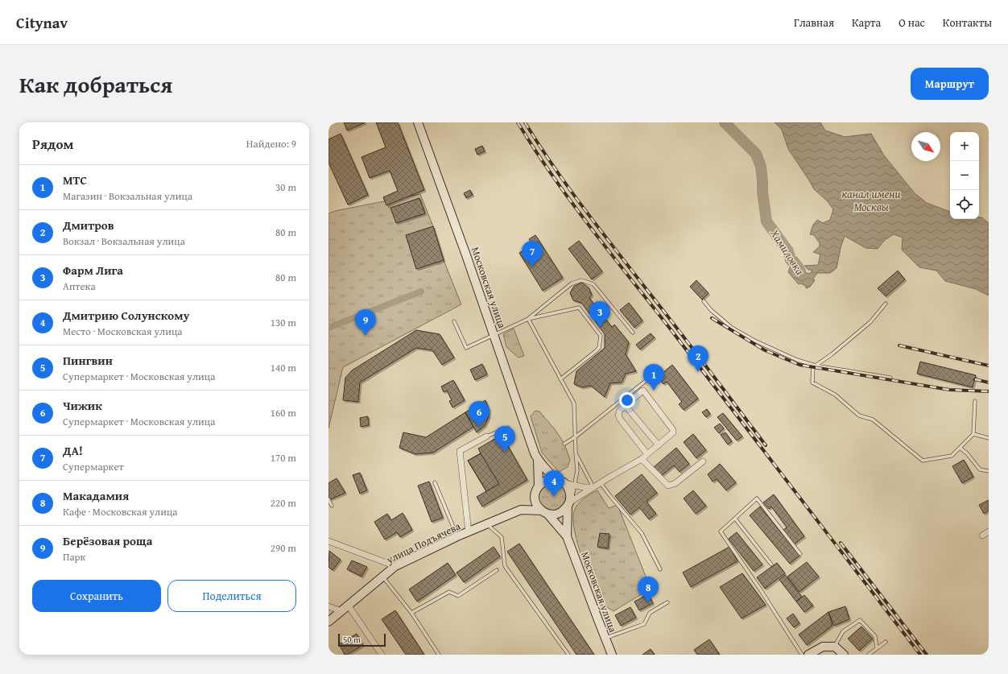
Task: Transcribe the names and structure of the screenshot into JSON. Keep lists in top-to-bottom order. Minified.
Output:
{"streets":{"main road":["Московская улица","улица Подъячева"]},"crossings":[["Московская улица","улица Подъячева"]],"water":["канал имени Москвы","Хамиловка"],"scale_bar":"50 m","north":"bottom right","page":{"header":"Citynav","nav":["Главная","Карта","О нас","Контакты"],"title":"Как добраться","buttons":["Маршрут",["Сохранить","Поделиться"]],"heading":["Рядом","Найдено: 9"],"map_buttons":["+","−"],"list":[{"mark":"1","name":"МТС","note":"Магазин · Вокзальная улица","value":"30 m"},{"mark":"2","name":"Дмитров","note":"Вокзал · Вокзальная улица","value":"80 m"},{"mark":"3","name":"Фарм Лига","note":"Аптека","value":"80 m"},{"mark":"4","name":"Дмитрию Солунскому","note":"Место · Московская улица","value":"130 m"},{"mark":"5","name":"Пингвин","note":"Супермаркет · Московская улица","value":"140 m"},{"mark":"6","name":"Чижик","note":"Супермаркет · Московская улица","value":"160 m"},{"mark":"7","name":"ДА!","note":"Супермаркет","value":"170 m"},{"mark":"8","name":"Макадамия","note":"Кафе · Московская улица","value":"220 m"},{"mark":"9","name":"Берёзовая роща","note":"Парк","value":"290 m"}],"pins":["7","3","9","2","1","6","5","4","8"],"scale":"50 m"}}
